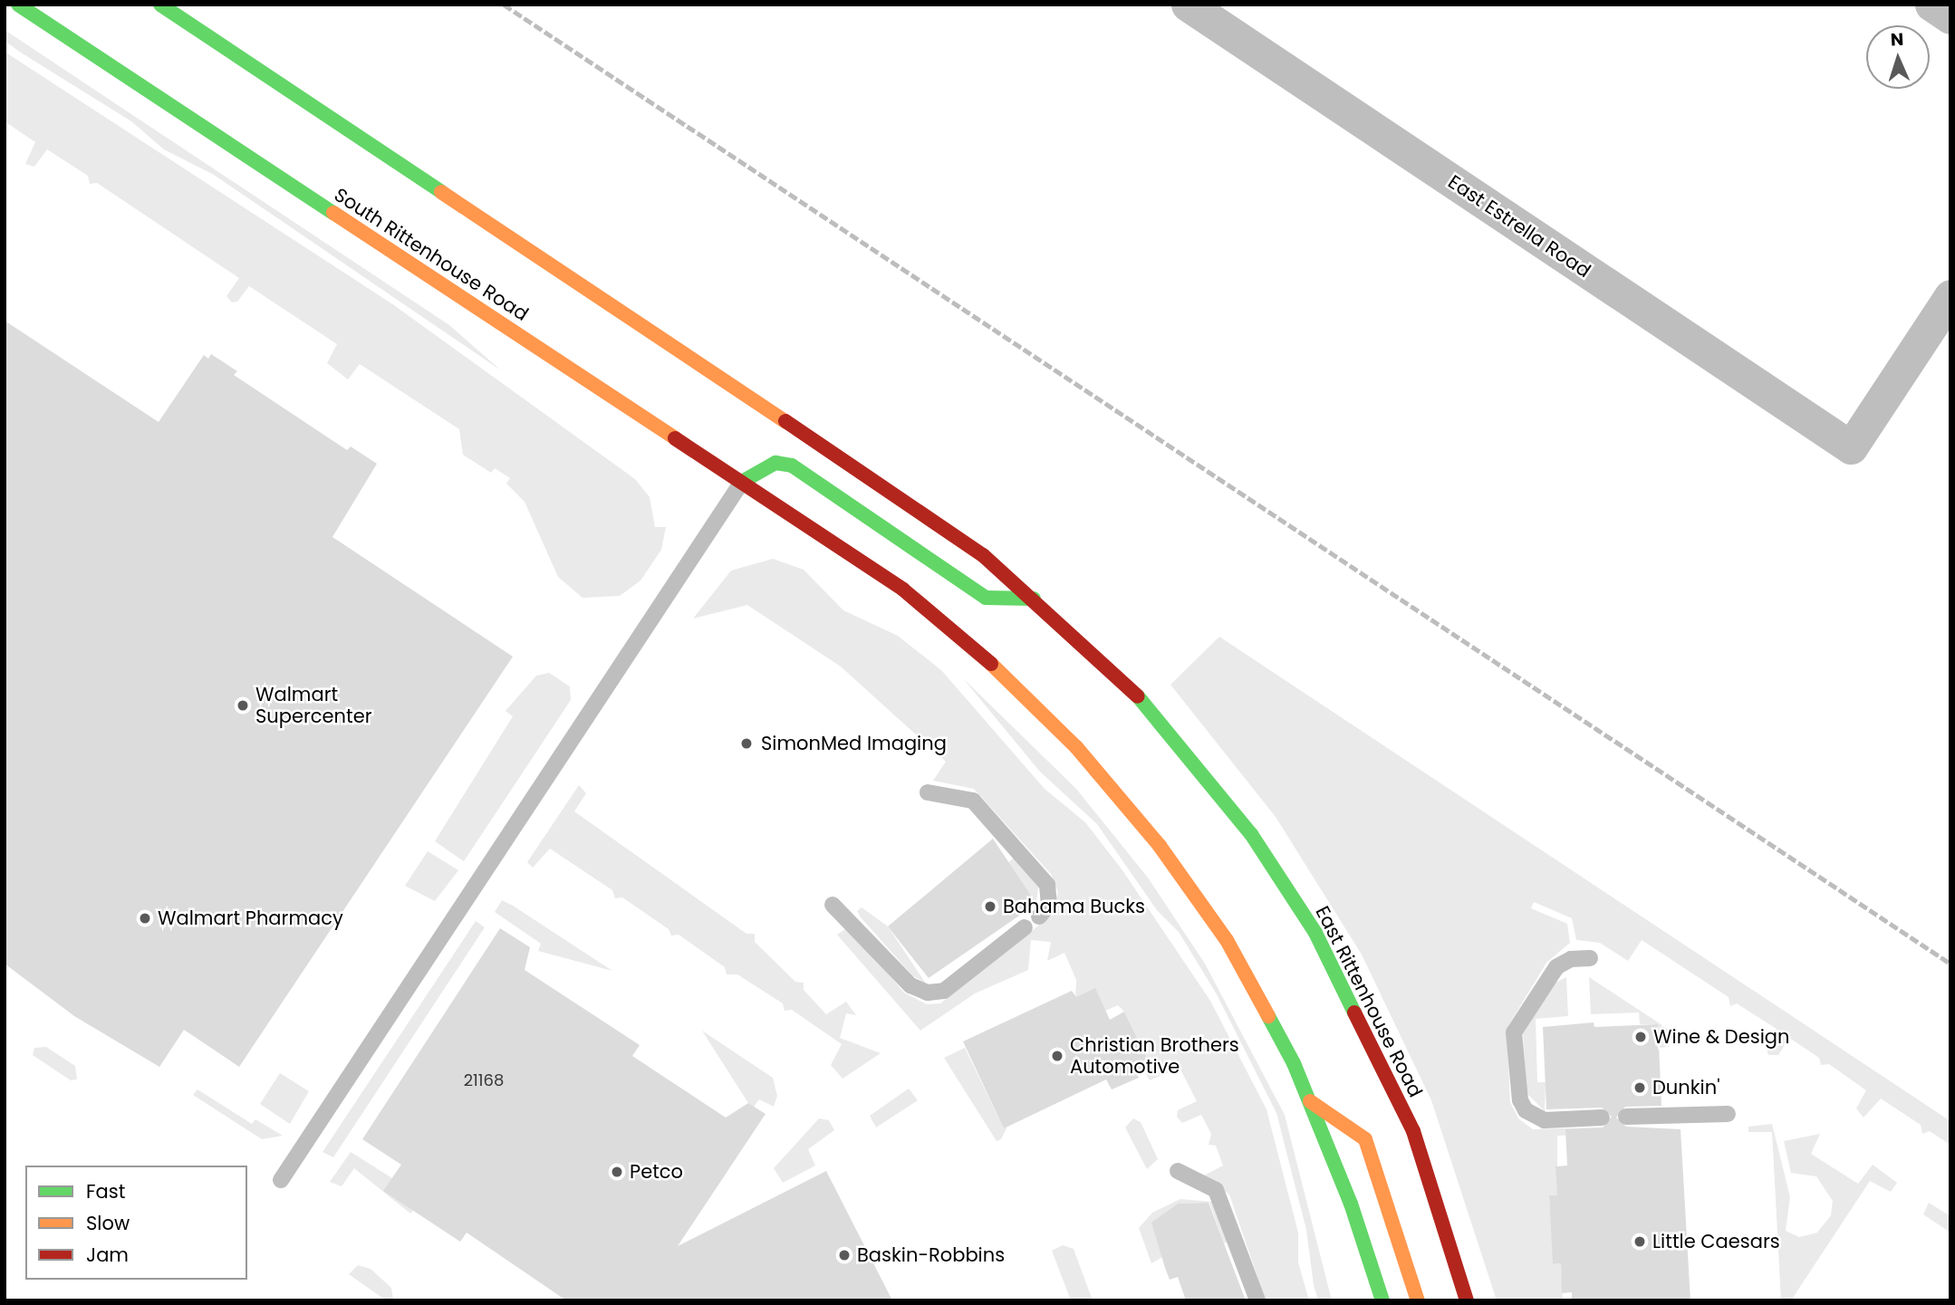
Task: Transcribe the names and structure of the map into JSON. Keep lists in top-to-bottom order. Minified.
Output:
{"streets":{"main road":["South Rittenhouse Road","East Rittenhouse Road"],"street":["East Estrella Road"]},"places":["Walmart Supercenter","SimonMed Imaging","Bahama Bucks","Walmart Pharmacy","Wine & Design","Christian Brothers Automotive","Dunkin'","Petco","Little Caesars","Baskin-Robbins"],"house_numbers":["21168"],"legend":["Fast","Slow","Jam"],"north":"top"}
